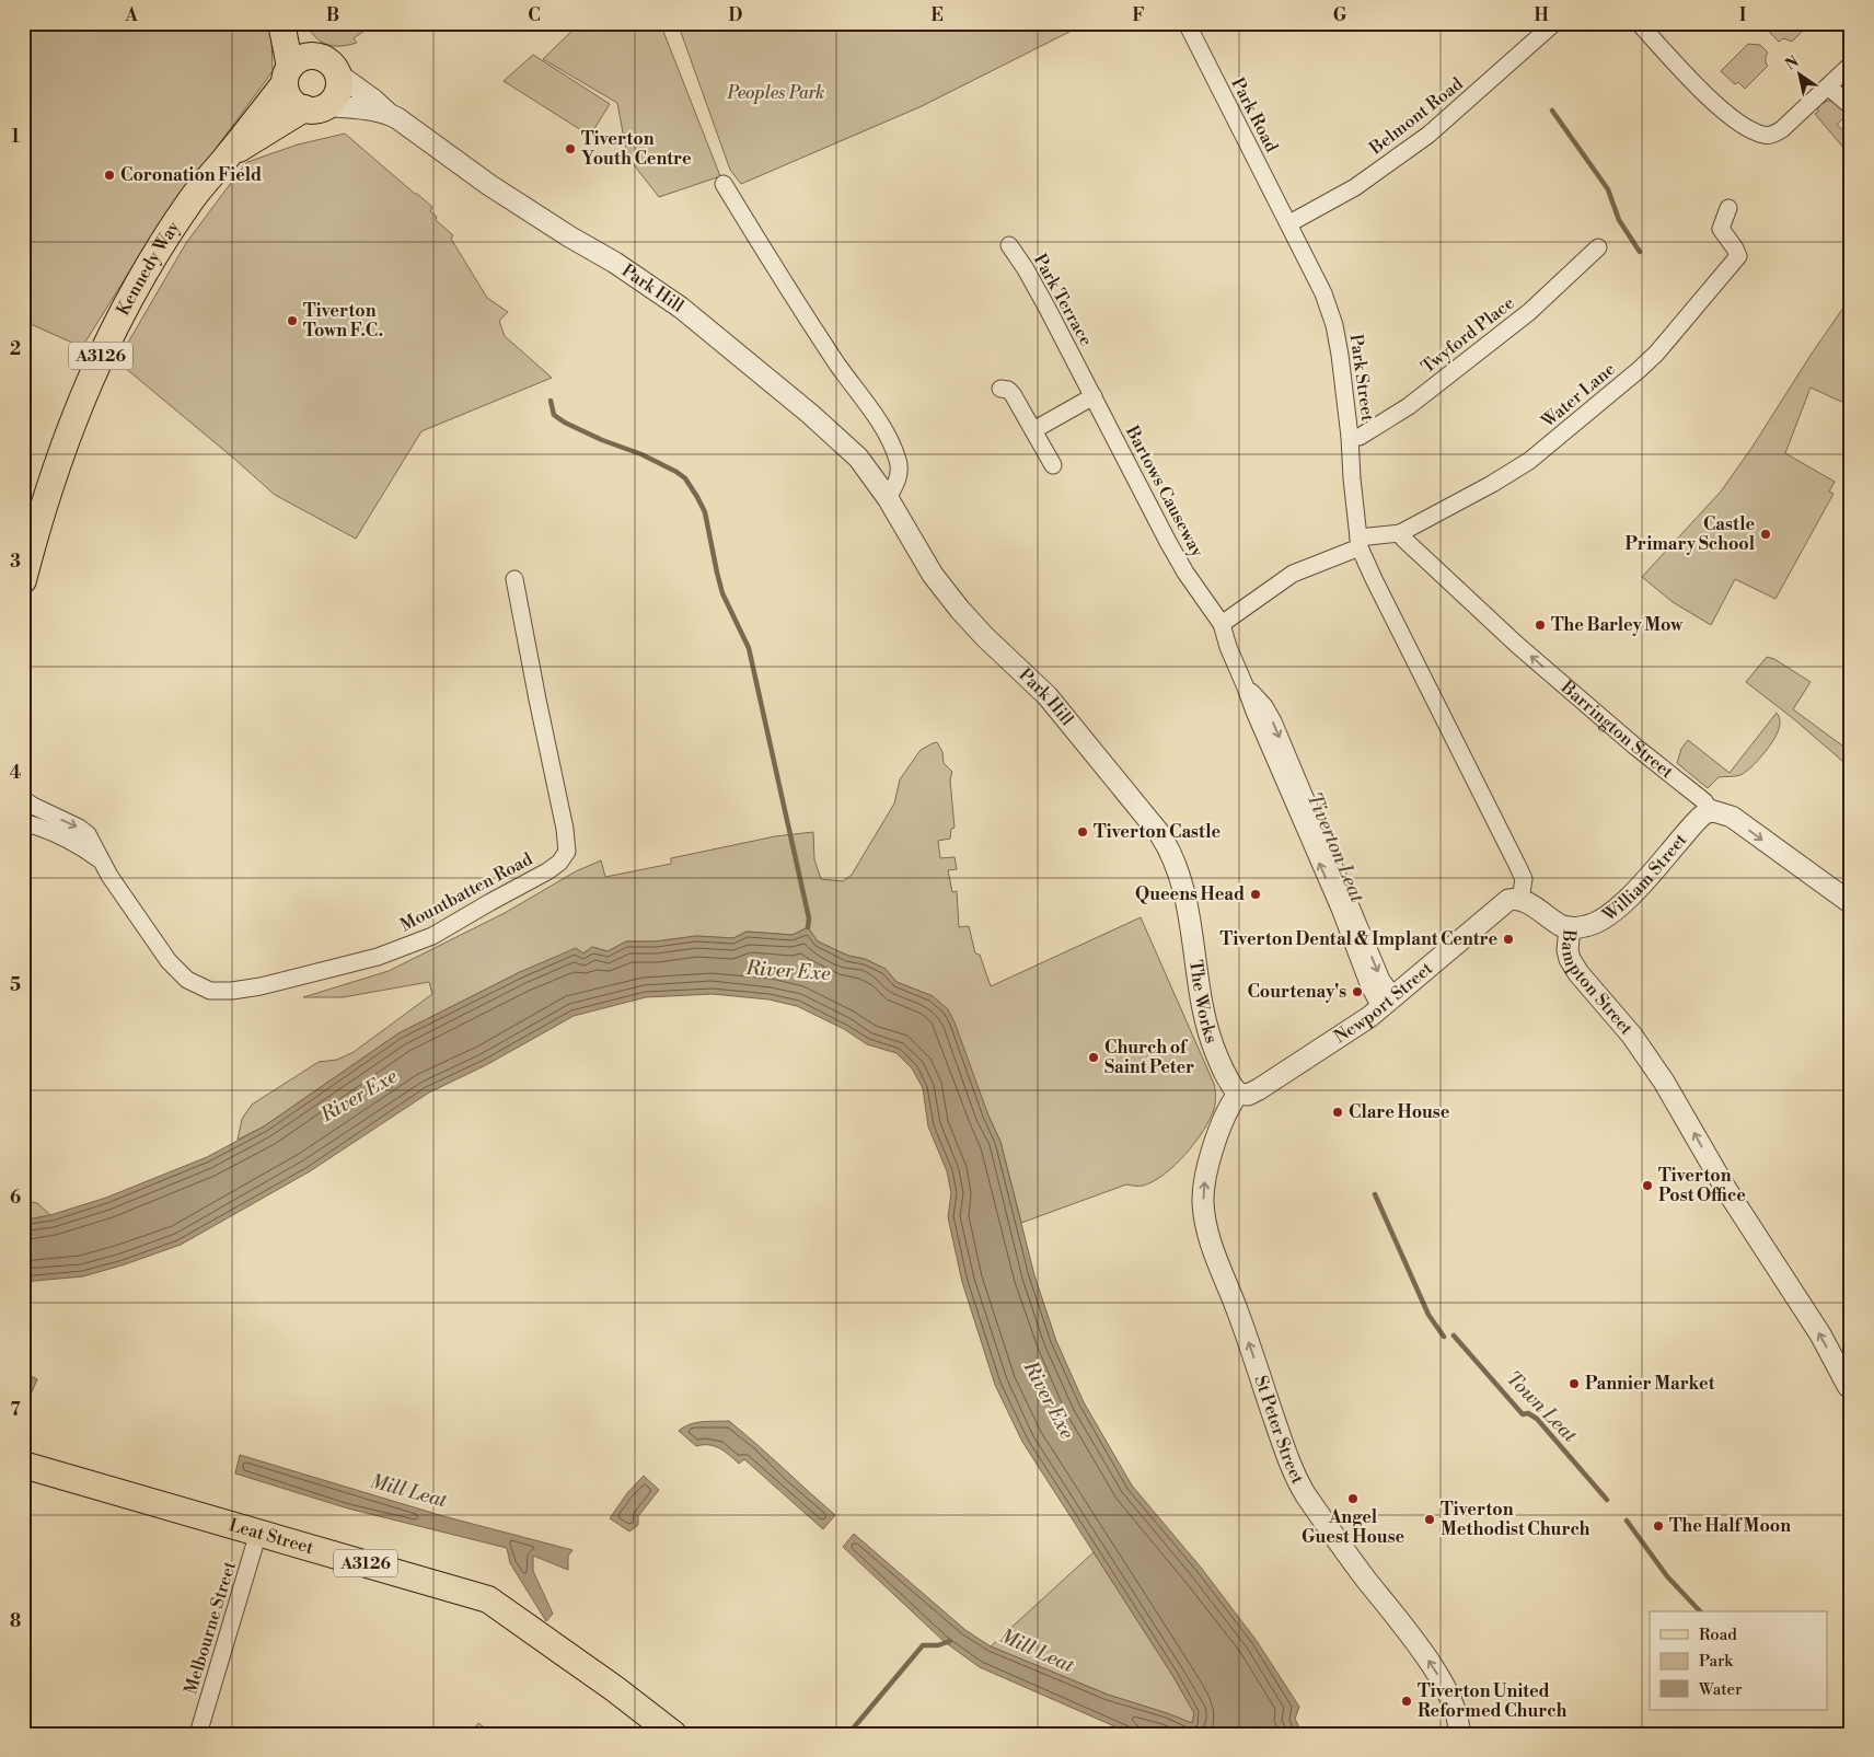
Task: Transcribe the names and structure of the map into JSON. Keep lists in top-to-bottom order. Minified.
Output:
{"streets":{"main road":["Kennedy Way","A3126","Leat Street"],"street":["Park Road","Belmont Road","Park Hill","Park Terrace","Twyford Place","Park Street","Water Lane","Bartows Causeway","Barrington Street","William Street","Mountbatten Road","Bampton Street","The Works","Newport Street","St Peter Street","Melbourne Street"]},"crossings":[["Park Road","Belmont Road"],["Park Road","Park Street"],["Belmont Road","Park Street"],["Kennedy Way","Park Hill"],["Park Hill","The Works"],["Park Terrace","Bartows Causeway"],["Twyford Place","Park Street"],["Park Street","Water Lane"],["Water Lane","Bartows Causeway"],["Water Lane","Barrington Street"],["Bartows Causeway","Newport Street"],["Barrington Street","William Street"],["William Street","Bampton Street"],["Bampton Street","Newport Street"],["The Works","Newport Street"],["The Works","St Peter Street"],["Newport Street","St Peter Street"],["Leat Street","Melbourne Street"]],"one_way":["Bampton Street","St Peter Street"],"water":["Tiverton Leat","River Exe","Town Leat","Mill Leat"],"parks":["Peoples Park"],"places":["Tiverton Youth Centre","Coronation Field","Tiverton Town F.C.","Castle Primary School","The Barley Mow","Tiverton Castle","Queens Head","Tiverton Dental & Implant Centre","Courtenay's","Church of Saint Peter","Clare House","Tiverton Post Office","Pannier Market","Angel Guest House","Tiverton Methodist Church","The Half Moon","Tiverton United Reformed Church"],"legend":["Road","Park","Water"],"north":"top left","grid":{"columns":["A","B","C","D","E","F","G","H","I"],"rows":["1","2","3","4","5","6","7","8"]}}
